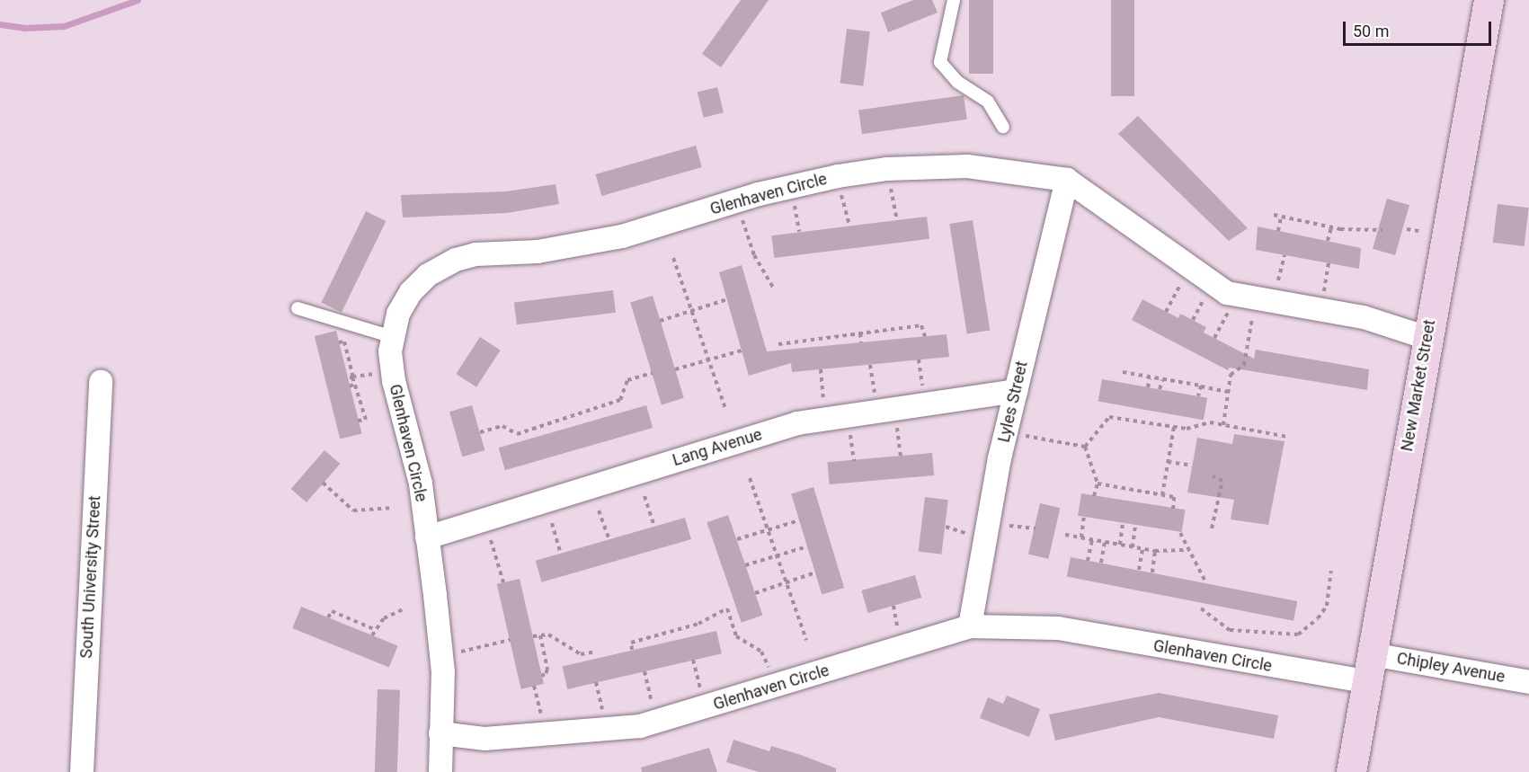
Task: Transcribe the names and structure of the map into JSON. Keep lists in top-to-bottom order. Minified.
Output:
{"streets":{"street":["Glenhaven Circle","New Market Street","Lyles Street","Lang Avenue","South University Street","Chipley Avenue"]},"crossings":[["Glenhaven Circle","New Market Street"],["Glenhaven Circle","Lyles Street"],["Glenhaven Circle","Lang Avenue"],["Glenhaven Circle","Chipley Avenue"],["New Market Street","Chipley Avenue"],["Lyles Street","Lang Avenue"]],"scale_bar":"50 m"}
